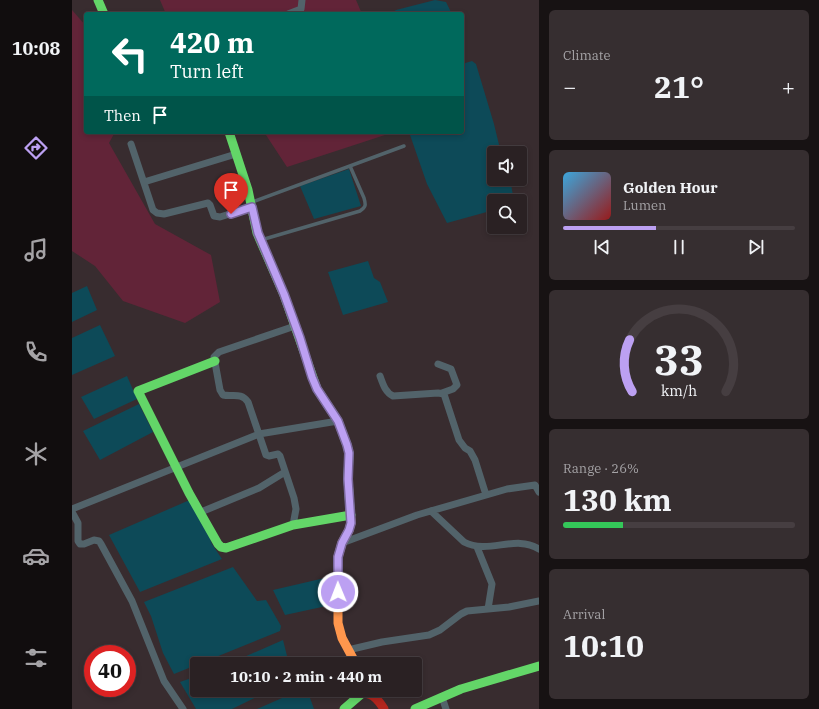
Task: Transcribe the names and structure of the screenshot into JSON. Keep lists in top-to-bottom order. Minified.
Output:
{"page":{"tabs":"10:08","tile":["Climate",["Range · 26%","130 km"],["Arrival","10:10"]],"turn":["420 m","Turn left"],"heat":["−","21°","+"],"then":"Then","song":["Golden Hour","Lumen"],"limit":"40","trip":"10:10 · 2 min · 440 m","gauge":["33","km/h"]}}
